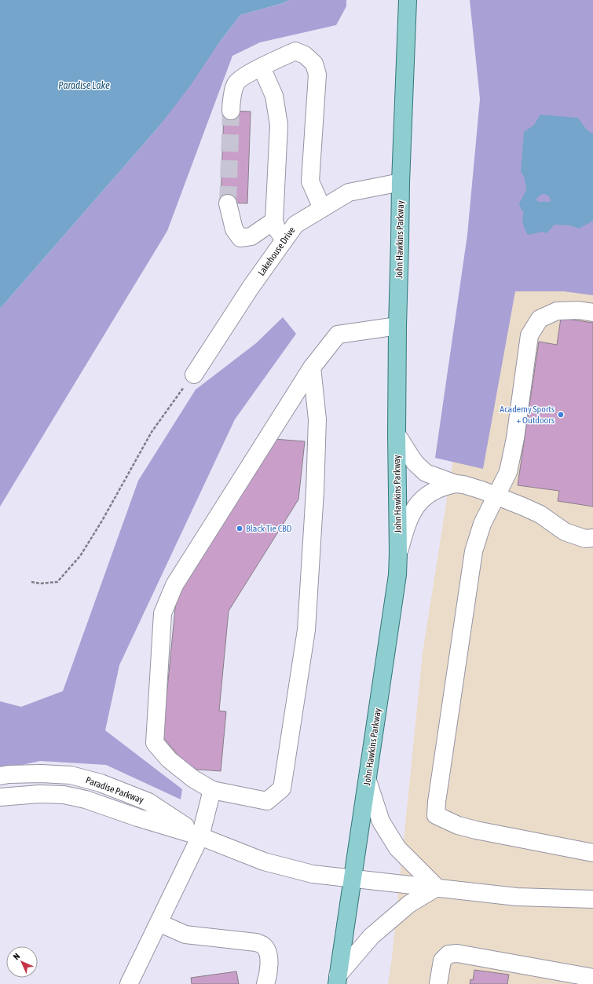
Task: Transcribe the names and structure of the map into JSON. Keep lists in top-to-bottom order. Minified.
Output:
{"streets":{"main road":["John Hawkins Parkway"],"street":["Lakehouse Drive","Paradise Parkway"]},"crossings":[["John Hawkins Parkway","Lakehouse Drive"],["John Hawkins Parkway","Paradise Parkway"]],"water":["Paradise Lake"],"places":["Academy Sports + Outdoors","Black Tie CBD"],"north":"top left"}
